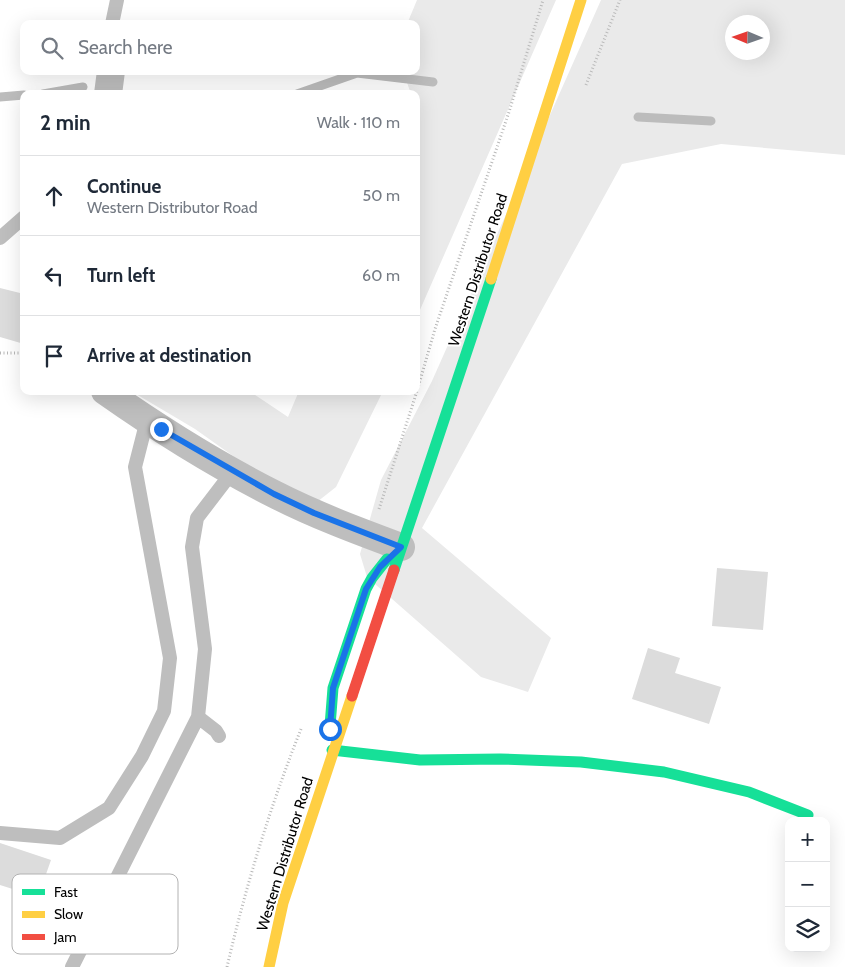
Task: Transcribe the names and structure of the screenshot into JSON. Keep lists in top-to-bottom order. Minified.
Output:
{"streets":{"main road":["Western Distributor Road"]},"legend":["Fast","Slow","Jam"],"north":"left","page":{"search":"Search here","heading":["2 min","Walk · 110 m"],"list":[["Continue","Western Distributor Road","50 m"],["Turn left","60 m"],"Arrive at destination"],"map_buttons":["+","−"]}}
